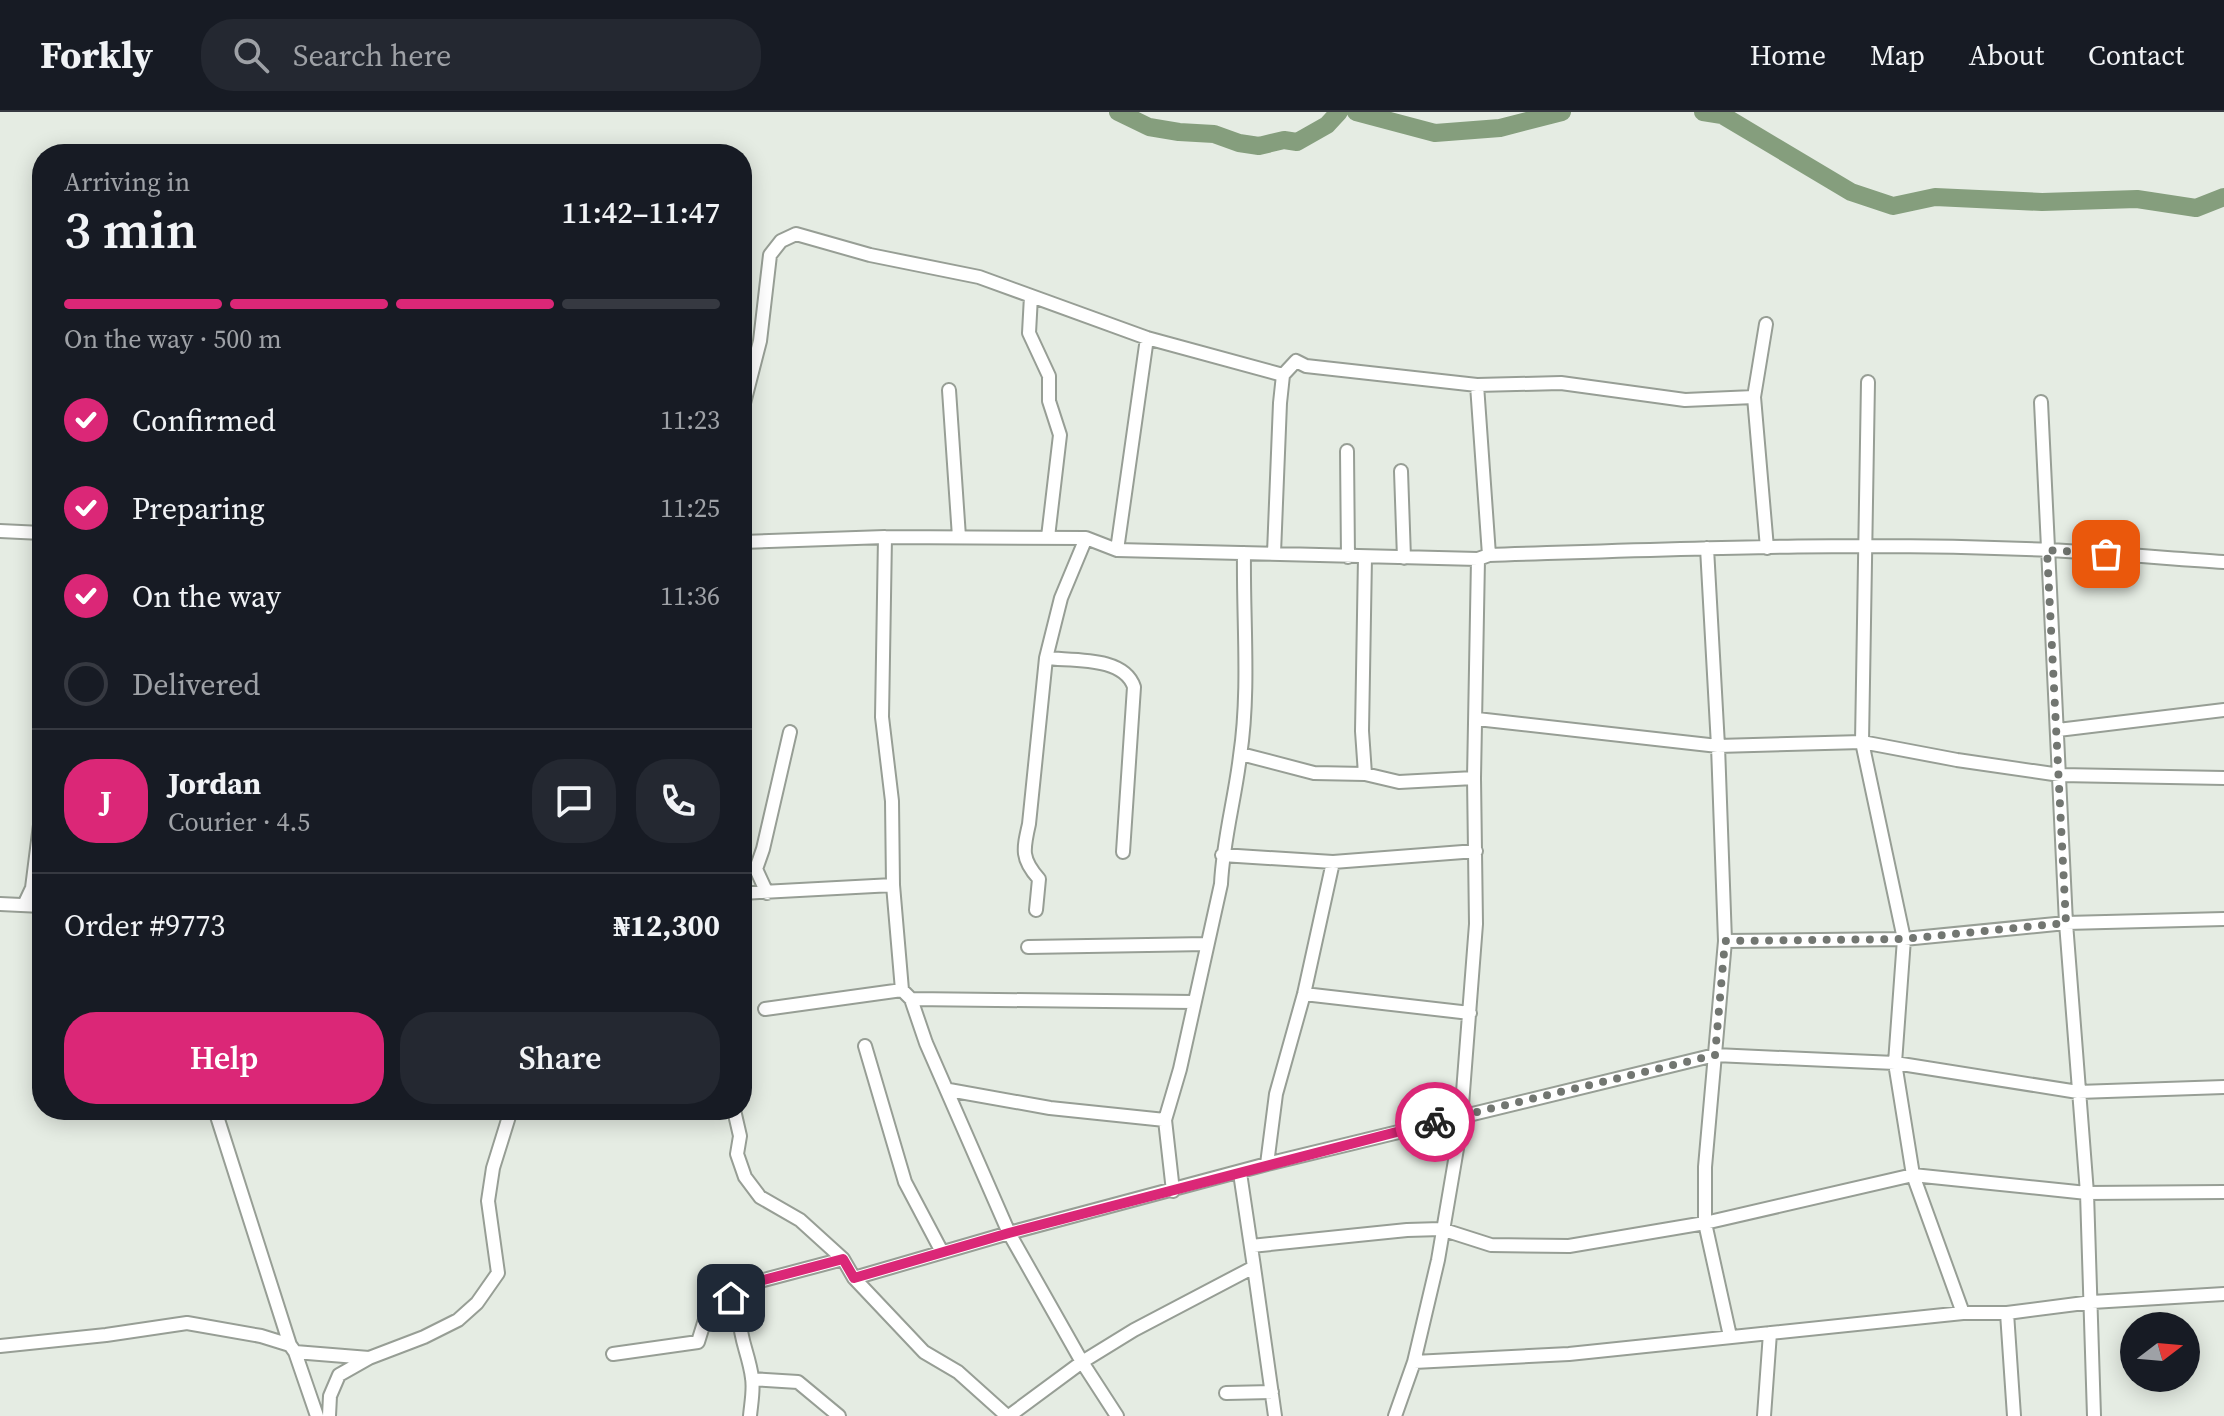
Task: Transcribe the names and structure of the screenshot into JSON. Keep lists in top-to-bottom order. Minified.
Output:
{"north":"right","page":{"header":"Forkly","search":"Search here","nav":["Home","Map","About","Contact"],"heading":["3 min","Arriving in","11:42–11:47"],"panel":["Jordan","Courier · 4.5","Order #9773","₦12,300"],"bar":"On the way · 500 m","list":[["Confirmed","11:23"],["Preparing","11:25"],["On the way","11:36"],"Delivered"],"round":"J","buttons":["Help","Share"]}}
